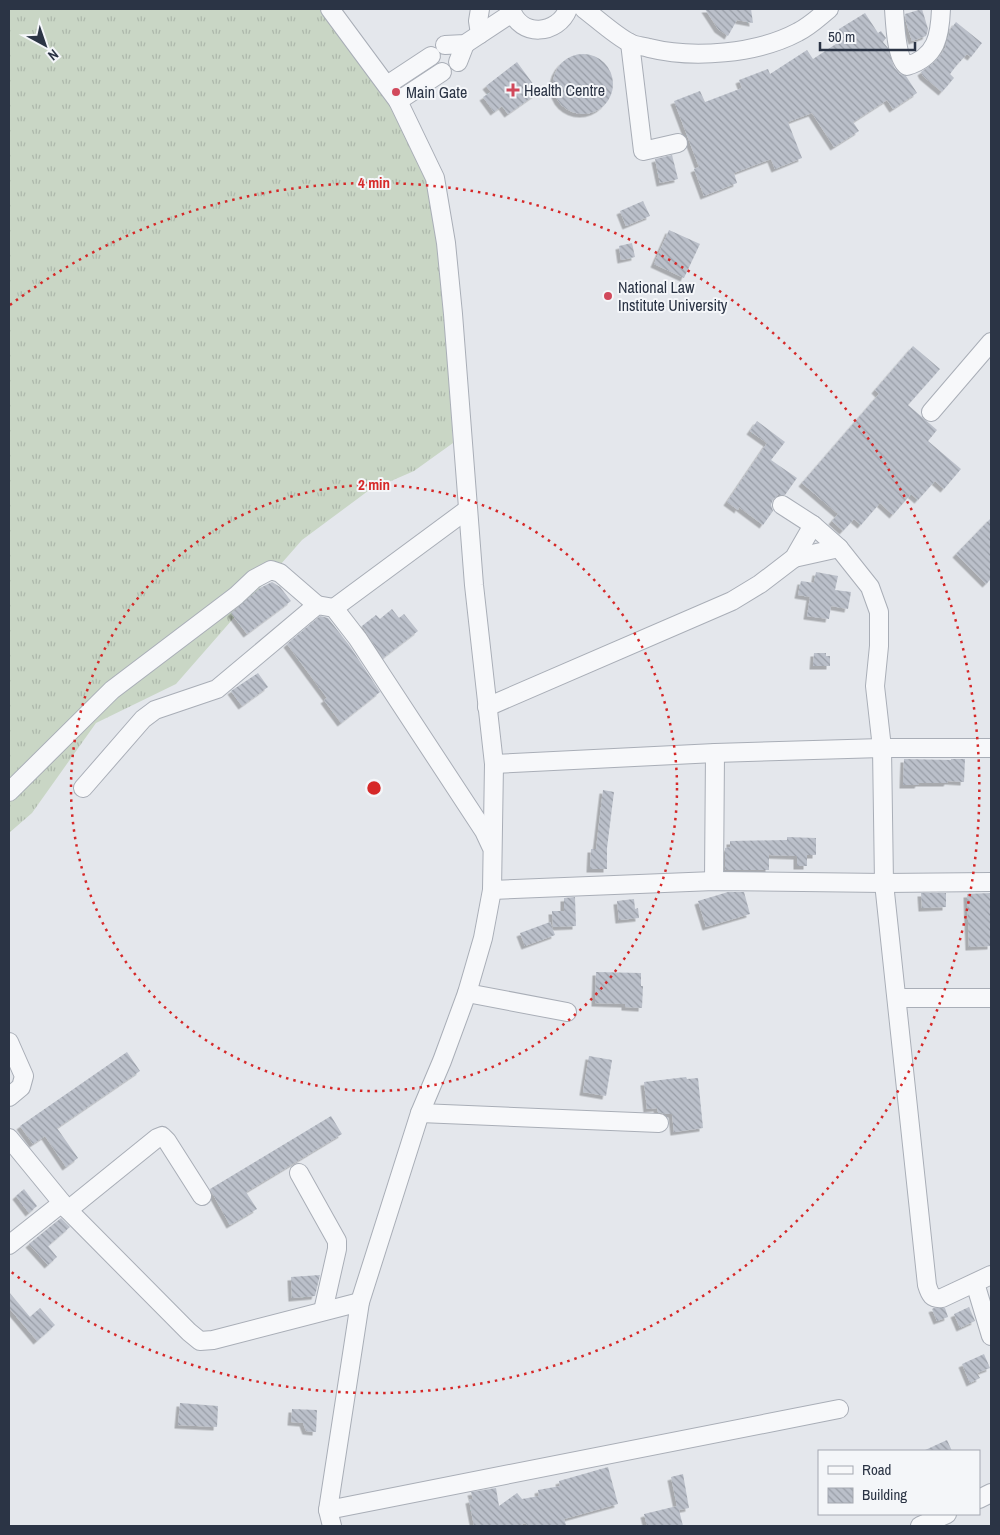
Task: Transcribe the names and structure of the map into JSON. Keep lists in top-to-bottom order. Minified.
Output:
{"places":{"health":["Health Centre"],"other":["Main Gate","National Law Institute University"]},"legend":["Road","Building"],"scale_bar":"50 m","north":"bottom right","rings":["4 min","2 min"]}
